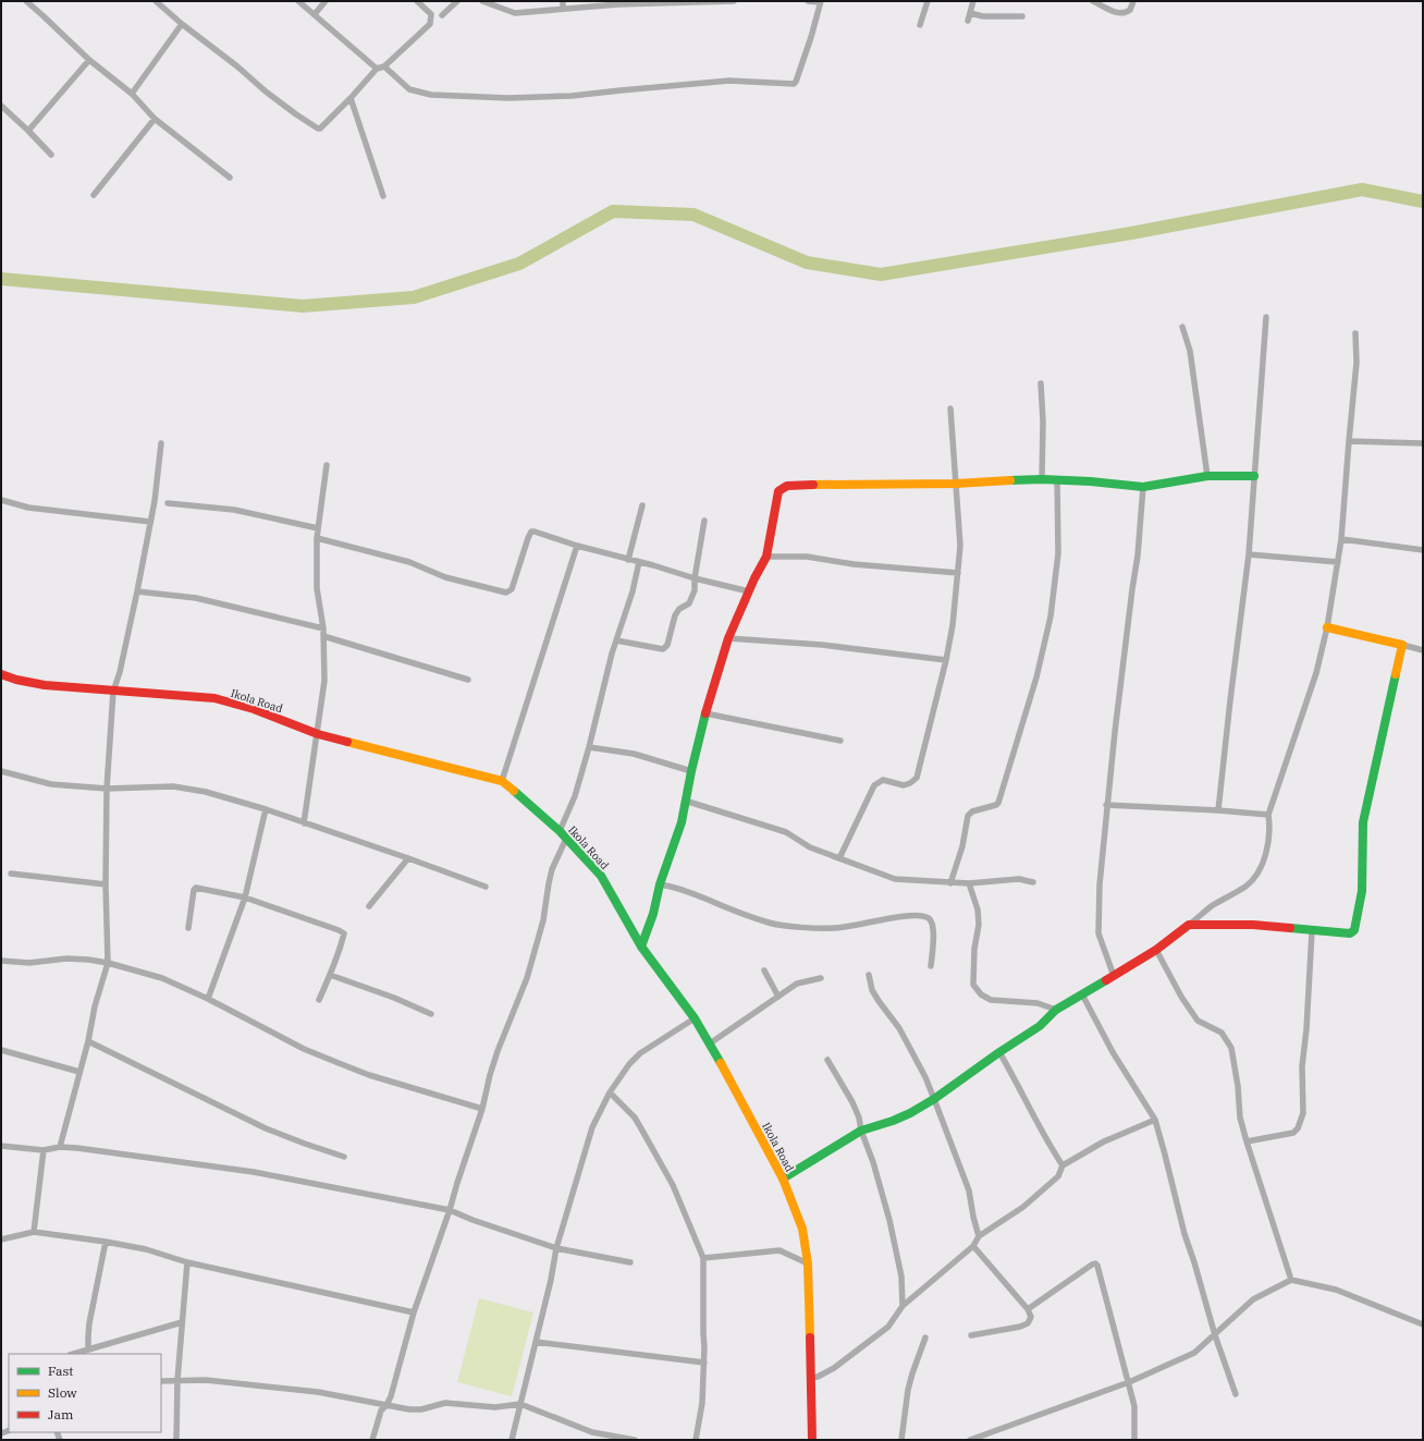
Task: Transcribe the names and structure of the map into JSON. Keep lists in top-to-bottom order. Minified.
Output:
{"streets":{"street":["Ikola Road"]},"legend":["Fast","Slow","Jam"]}
